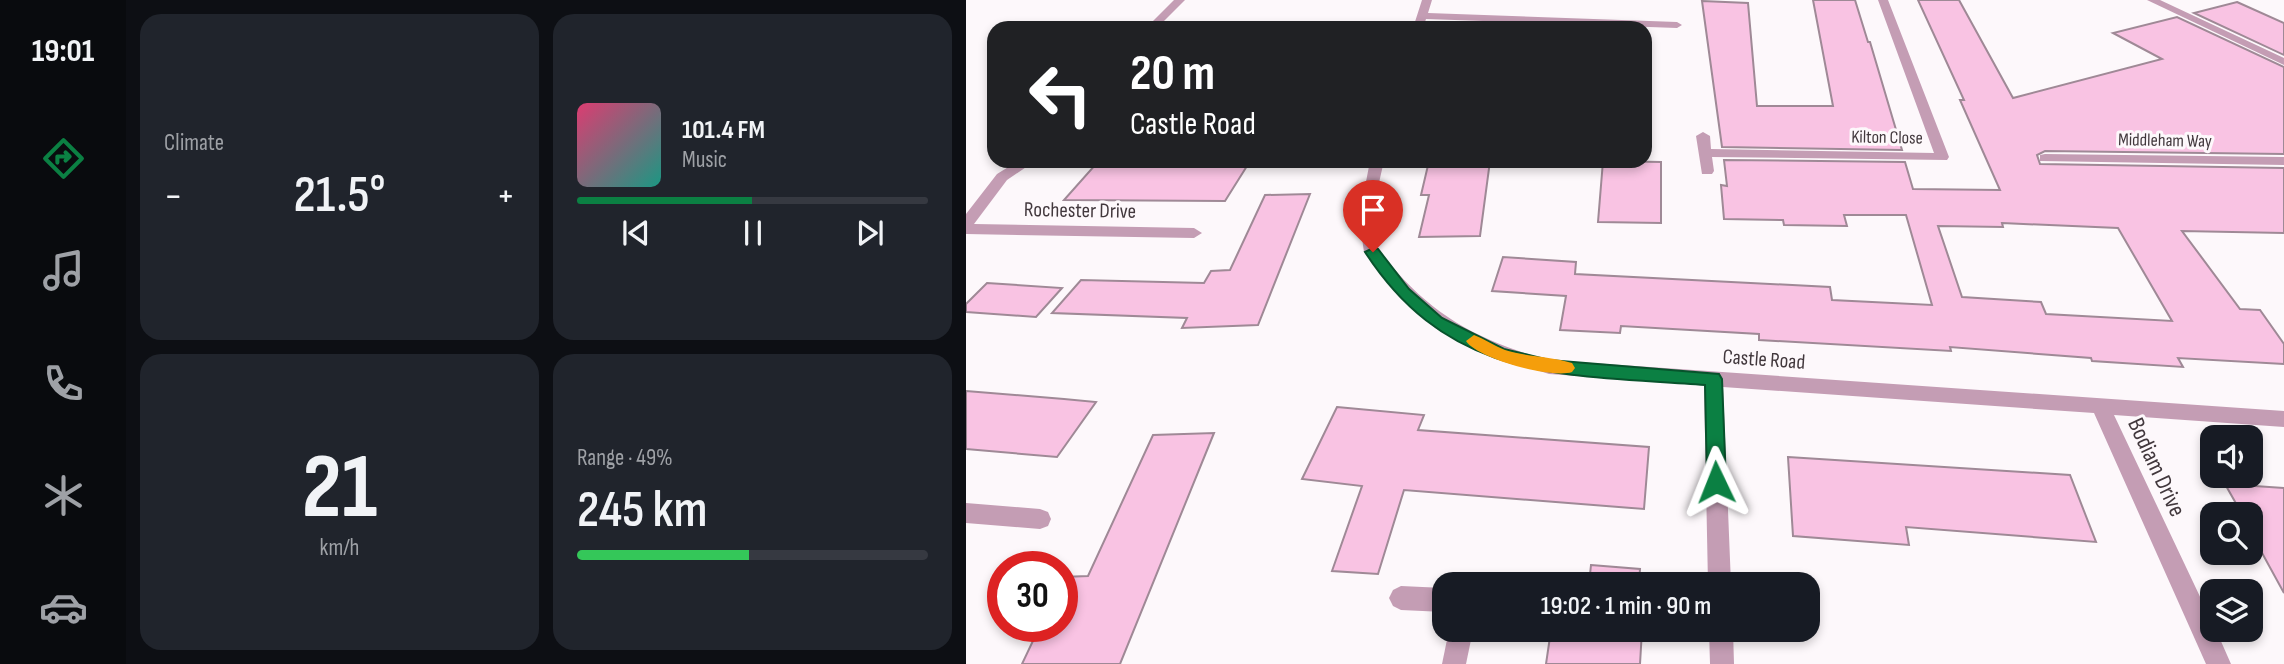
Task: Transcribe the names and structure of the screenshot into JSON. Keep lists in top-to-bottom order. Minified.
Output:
{"streets":{"street":["Kilton Close","Middleham Way","Rochester Drive","Castle Road","Bodiam Drive"]},"crossings":[["Castle Road","Bodiam Drive"]],"page":{"tabs":"19:01","tile":["Climate",["21","km/h"],["Range · 49%","245 km"]],"turn":["20 m","Castle Road"],"song":["101.4 FM","Music"],"heat":["−","21.5°","+"],"limit":"30","trip":"19:02 · 1 min · 90 m"}}
